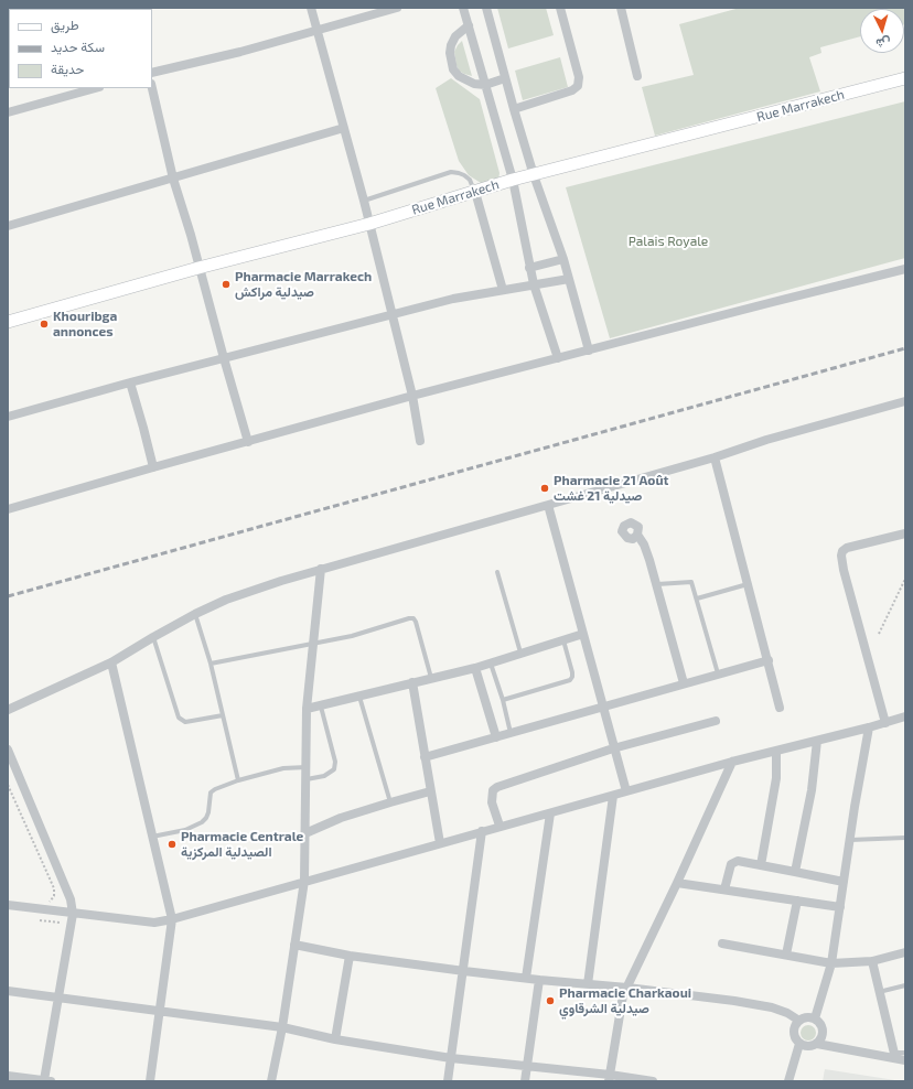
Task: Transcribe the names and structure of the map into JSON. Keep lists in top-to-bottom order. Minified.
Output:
{"streets":{"street":["Rue Marrakech"]},"parks":["Palais Royale"],"places":["Pharmacie Marrakech صيدلية مراكش","Khouribga annonces","Pharmacie 21 Août صيدلية 21 غشت","Pharmacie Centrale الصيدلية المركزية","Pharmacie Charkaoui صيدلية الشرقاوي"],"legend":["طريق","سكة حديد","حديقة"],"north":"bottom"}
